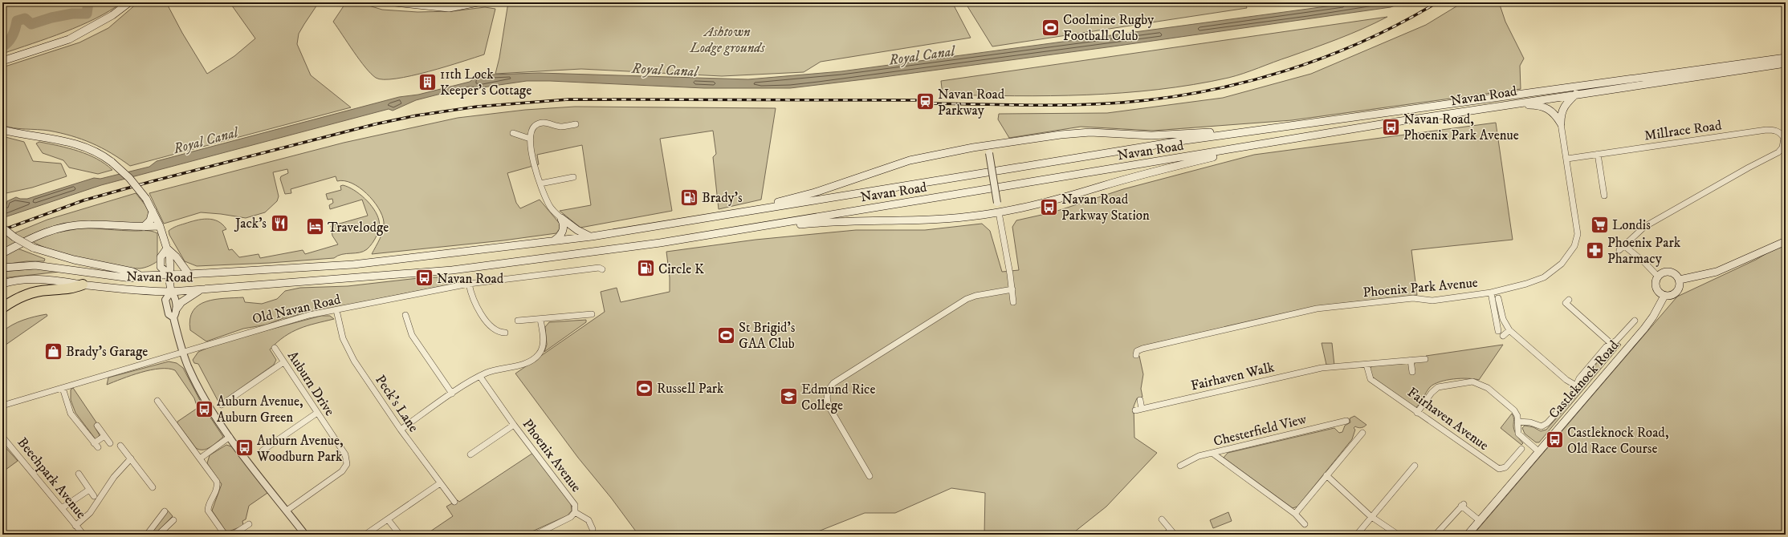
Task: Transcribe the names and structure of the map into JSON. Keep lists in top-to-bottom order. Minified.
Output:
{"streets":{"main road":["Navan Road","Castleknock Road"],"street":["Millrace Road","Phoenix Park Avenue","Old Navan Road","Fairhaven Walk","Auburn Drive","Peck's Lane","Fairhaven Avenue","Chesterfield View","Phoenix Avenue","Beechpark Avenue"]},"crossings":[["Millrace Road","Phoenix Park Avenue"],["Old Navan Road","Peck's Lane"],["Fairhaven Walk","Fairhaven Avenue"]],"water":["Royal Canal"],"parks":["Ashtown Lodge grounds"],"places":{"sports":["Coolmine Rugby Football Club","St Brigid's GAA Club","Russell Park"],"building":["11th Lock Keeper's Cottage"],"station":["Navan Road Parkway"],"bus stop":["Navan Road, Phoenix Park Avenue","Navan Road Parkway Station","Navan Road","Auburn Avenue, Auburn Green","Castleknock Road, Old Race Course","Auburn Avenue, Woodburn Park"],"fuel station":["Brady's","Circle K"],"restaurant":["Jack's"],"supermarket":["Londis"],"hotel":["Travelodge"],"pharmacy":["Phoenix Park Pharmacy"],"shop":["Brady's Garage"],"school or university":["Edmund Rice College"]}}
